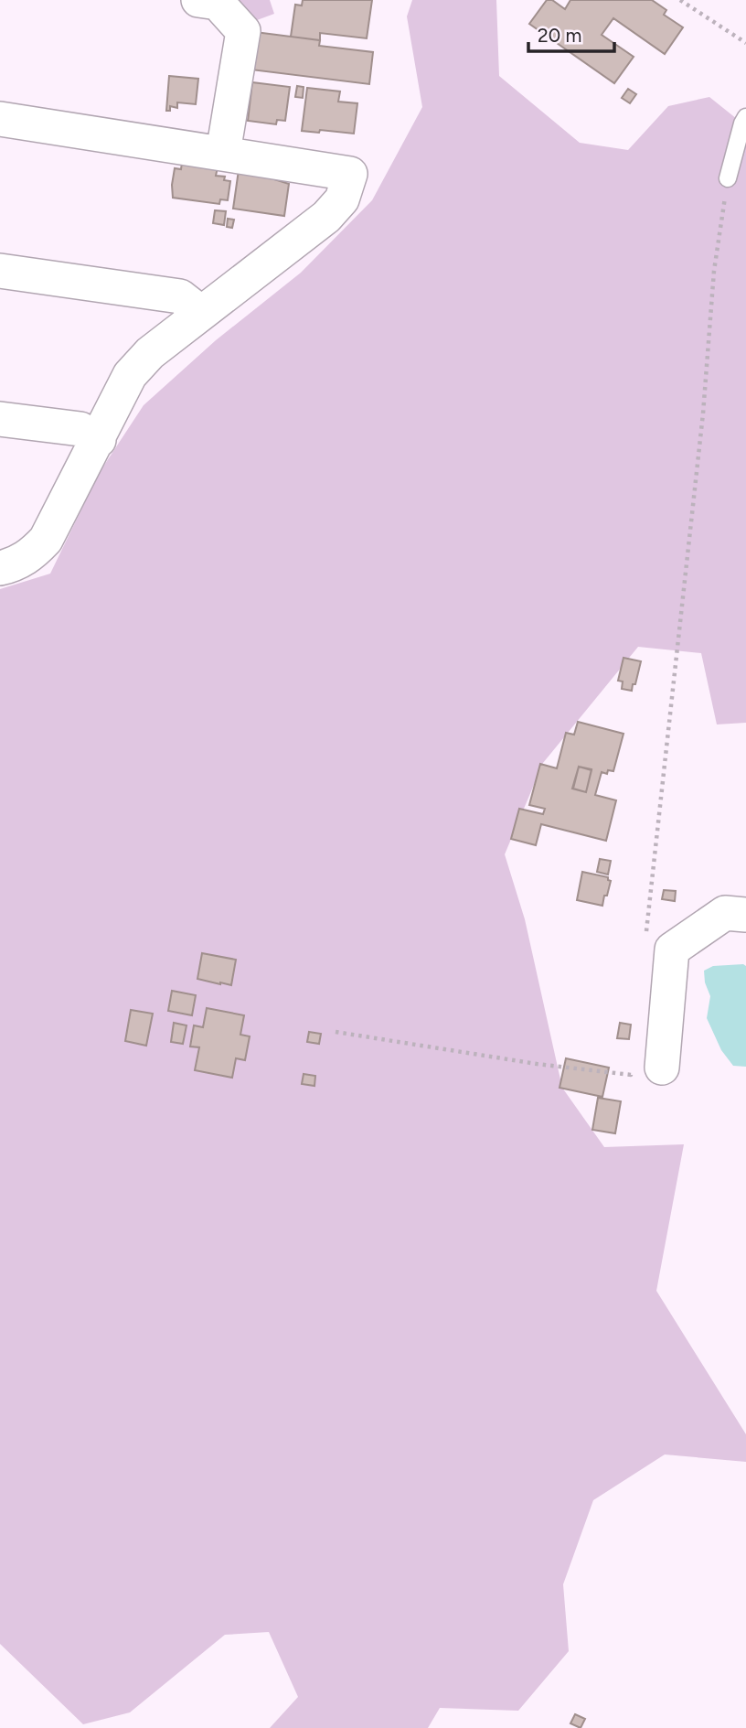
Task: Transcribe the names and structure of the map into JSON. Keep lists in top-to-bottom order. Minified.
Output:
{"scale_bar":"20 m"}
